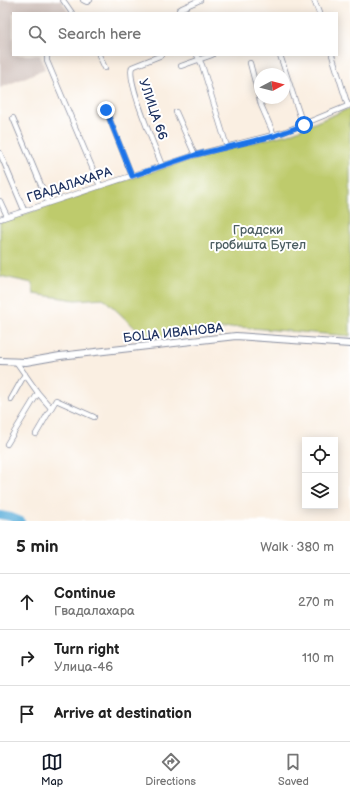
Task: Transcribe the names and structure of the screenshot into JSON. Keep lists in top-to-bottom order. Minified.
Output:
{"streets":{"street":["УЛИЦА 66","ГВАДАЛАХАРА","БОЦА ИВАНОВА"]},"crossings":[["УЛИЦА 66","ГВАДАЛАХАРА"]],"parks":["Градски гробишта Бутел"],"north":"right","page":{"search":"Search here","heading":["5 min","Walk · 380 m"],"list":[["Continue","Гвадалахара","270 m"],["Turn right","Улица-46","110 m"],"Arrive at destination"],"nav":["Map","Directions","Saved"]}}
